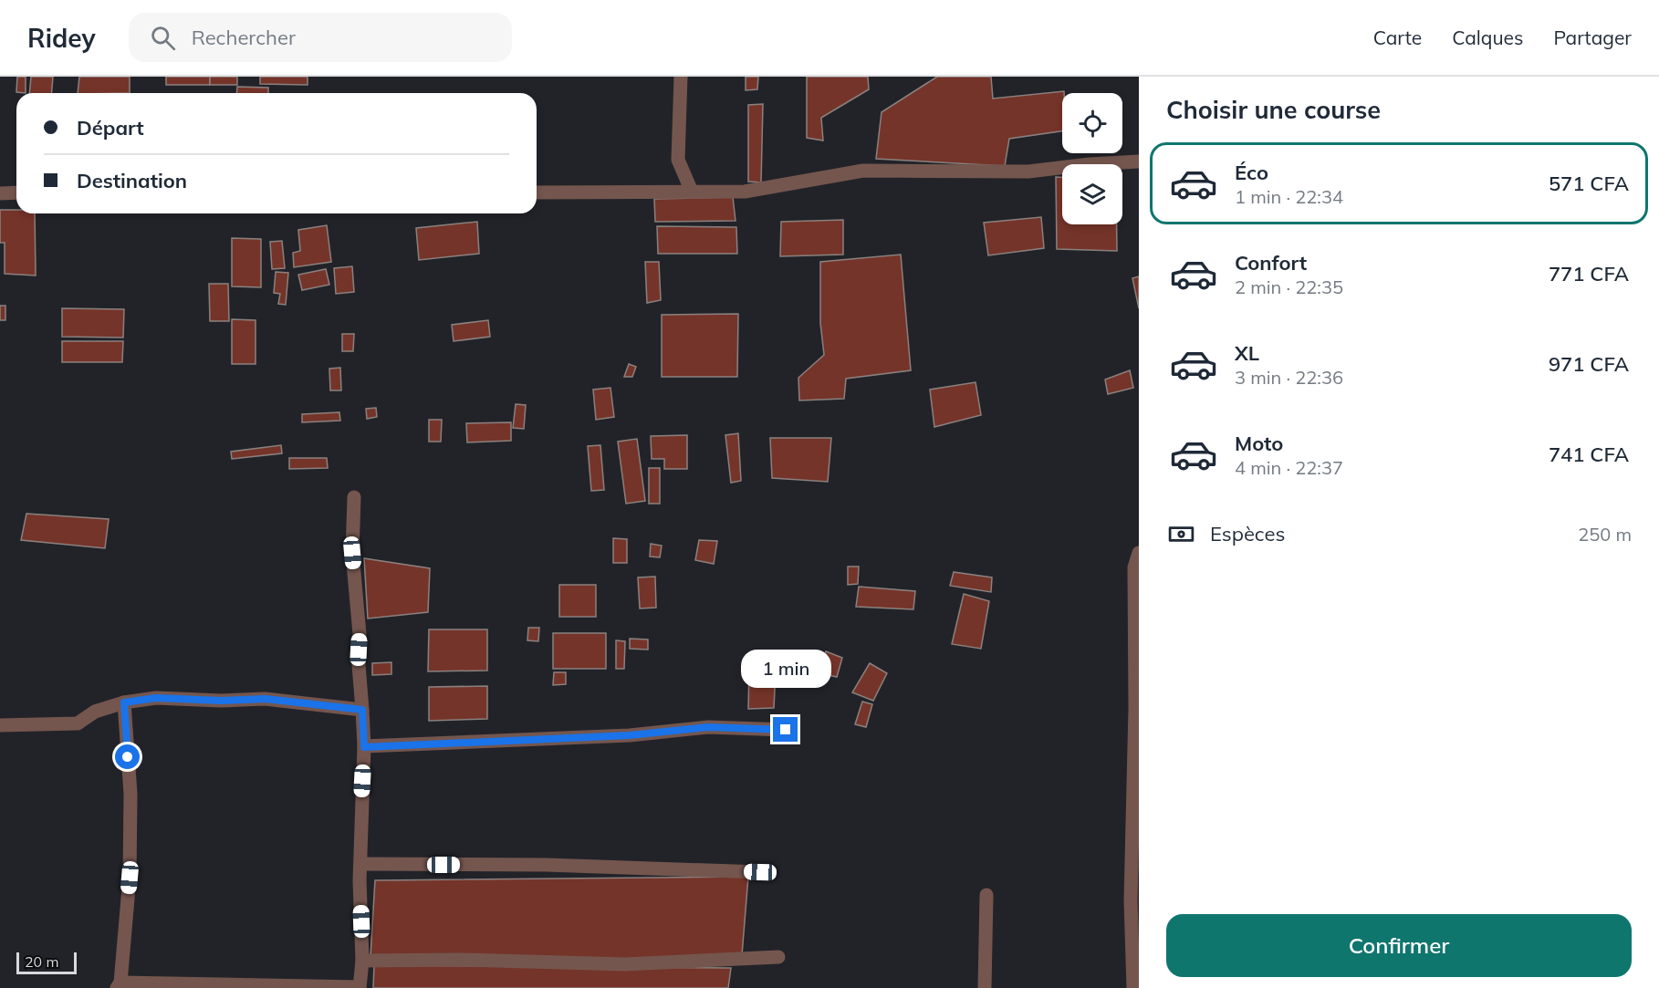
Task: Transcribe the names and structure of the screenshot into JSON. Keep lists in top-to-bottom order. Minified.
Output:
{"scale_bar":"20 m","page":{"header":"Ridey","search":"Rechercher","nav":["Carte","Calques","Partager"],"heading":"Choisir une course","banner":["Départ","Destination"],"list":[{"name":"Éco","note":"1 min · 22:34","value":"571 CFA"},{"name":"Confort","note":"2 min · 22:35","value":"771 CFA"},{"name":"XL","note":"3 min · 22:36","value":"971 CFA"},{"name":"Moto","note":"4 min · 22:37","value":"741 CFA"}],"pay":["Espèces","250 m"],"bubble":"1 min","buttons":"Confirmer","scale":"20 m"}}
